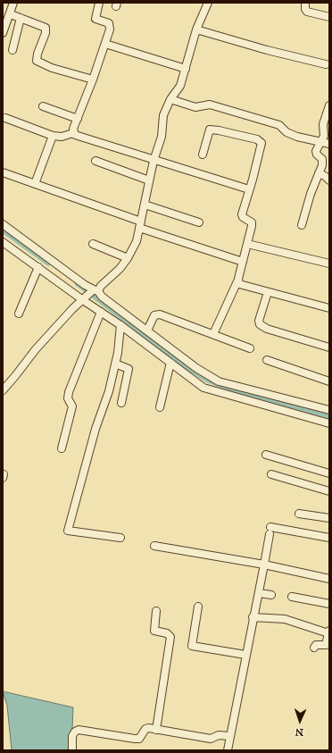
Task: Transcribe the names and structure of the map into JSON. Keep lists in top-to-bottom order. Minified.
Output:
{"north":"bottom"}
